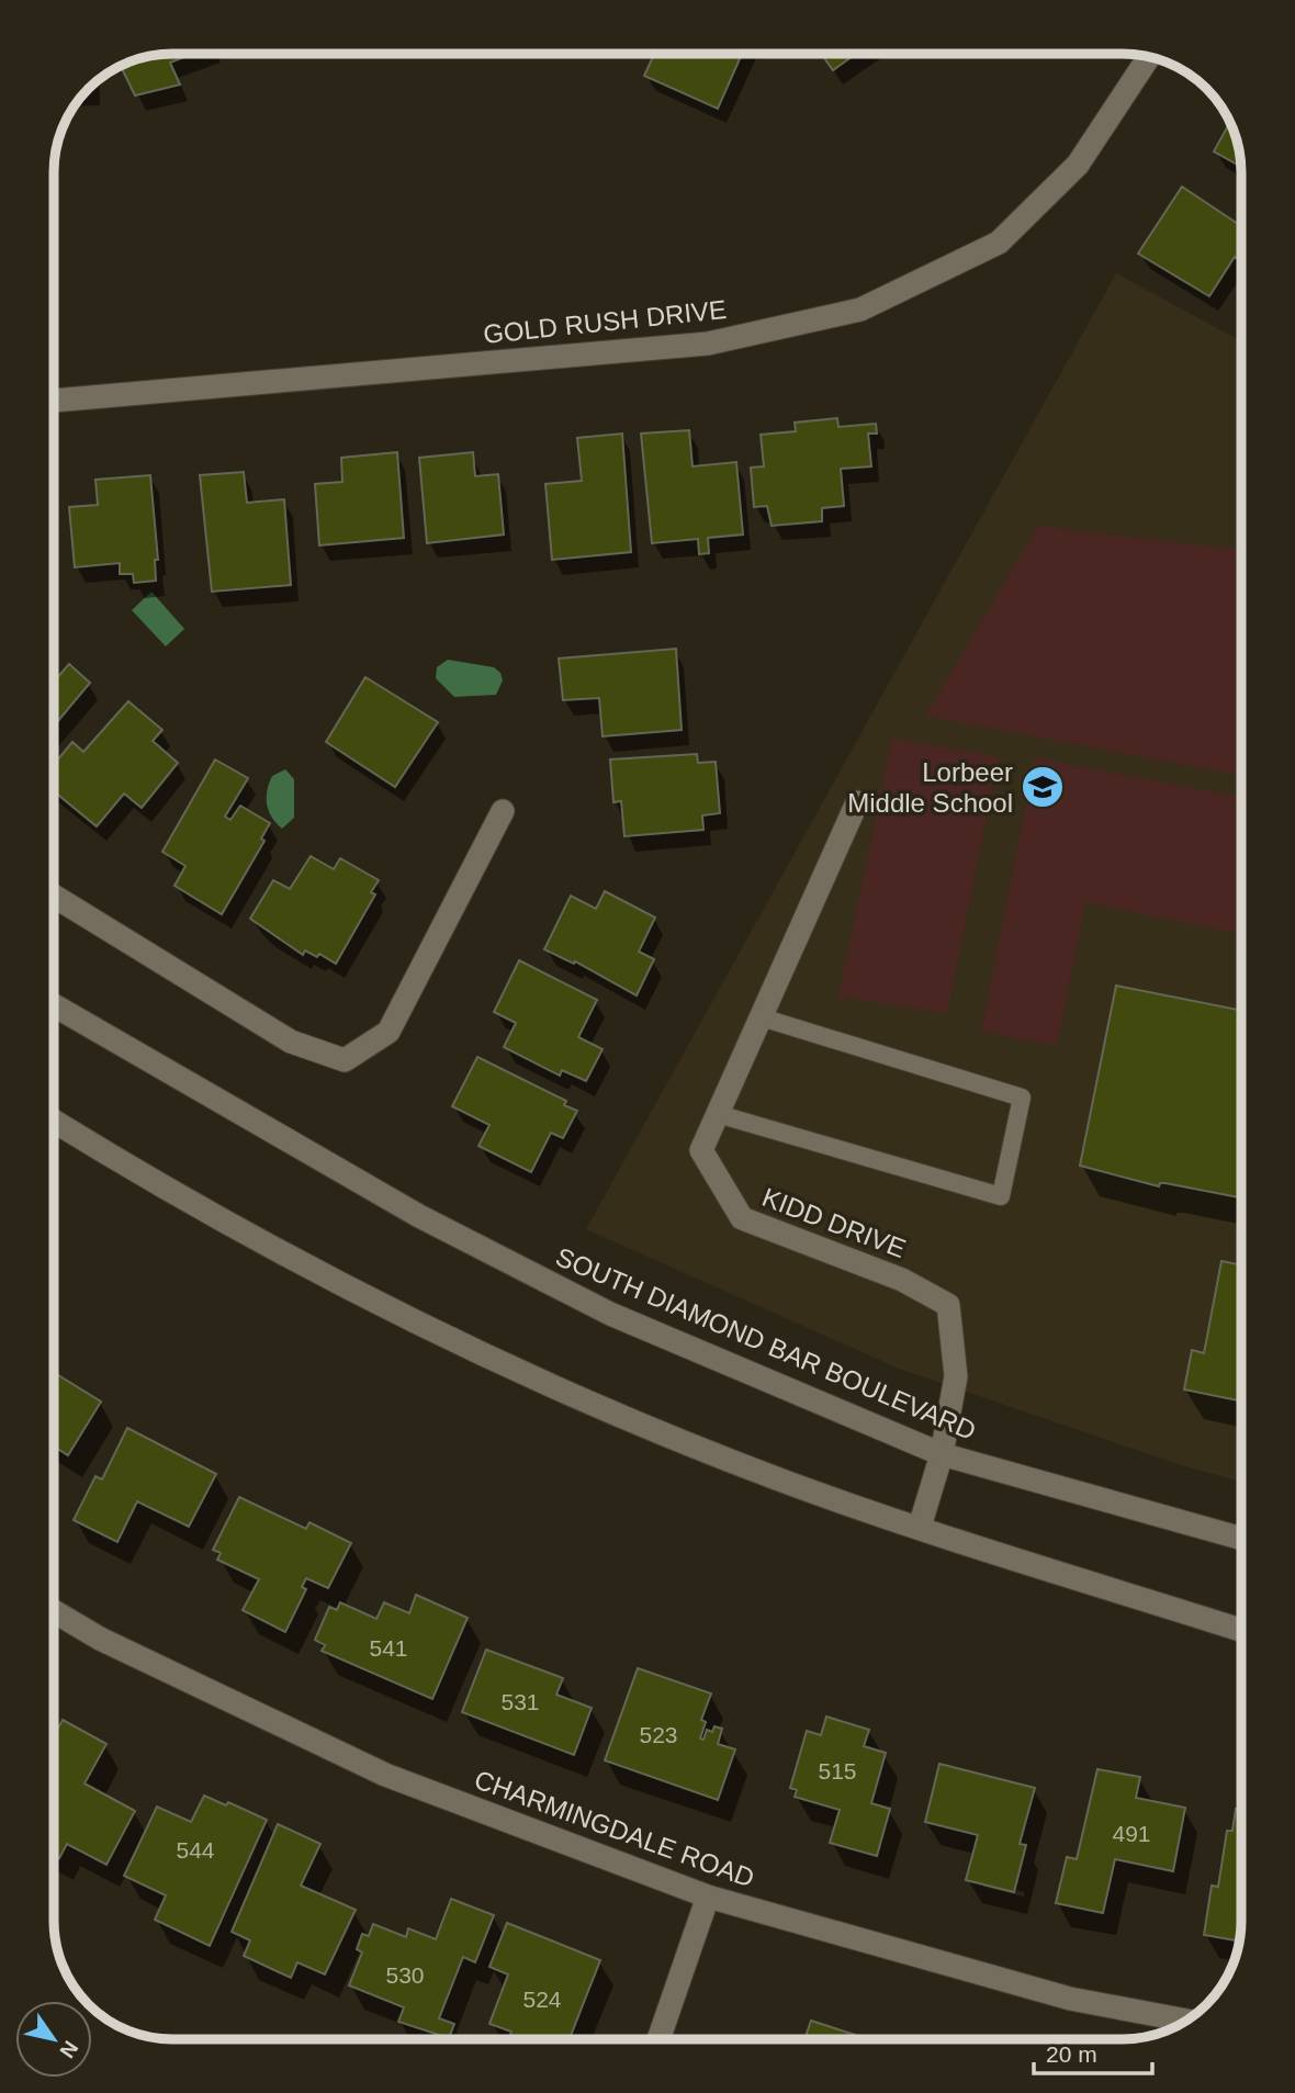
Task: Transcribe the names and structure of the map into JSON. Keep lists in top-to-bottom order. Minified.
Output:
{"streets":{"street":["GOLD RUSH DRIVE","KIDD DRIVE","SOUTH DIAMOND BAR BOULEVARD","CHARMINGDALE ROAD"]},"crossings":[["KIDD DRIVE","SOUTH DIAMOND BAR BOULEVARD"]],"places":{"school or university":["Lorbeer Middle School"]},"house_numbers":["541","531","523","515","491","544","530","524"],"scale_bar":"20 m","north":"bottom right"}
